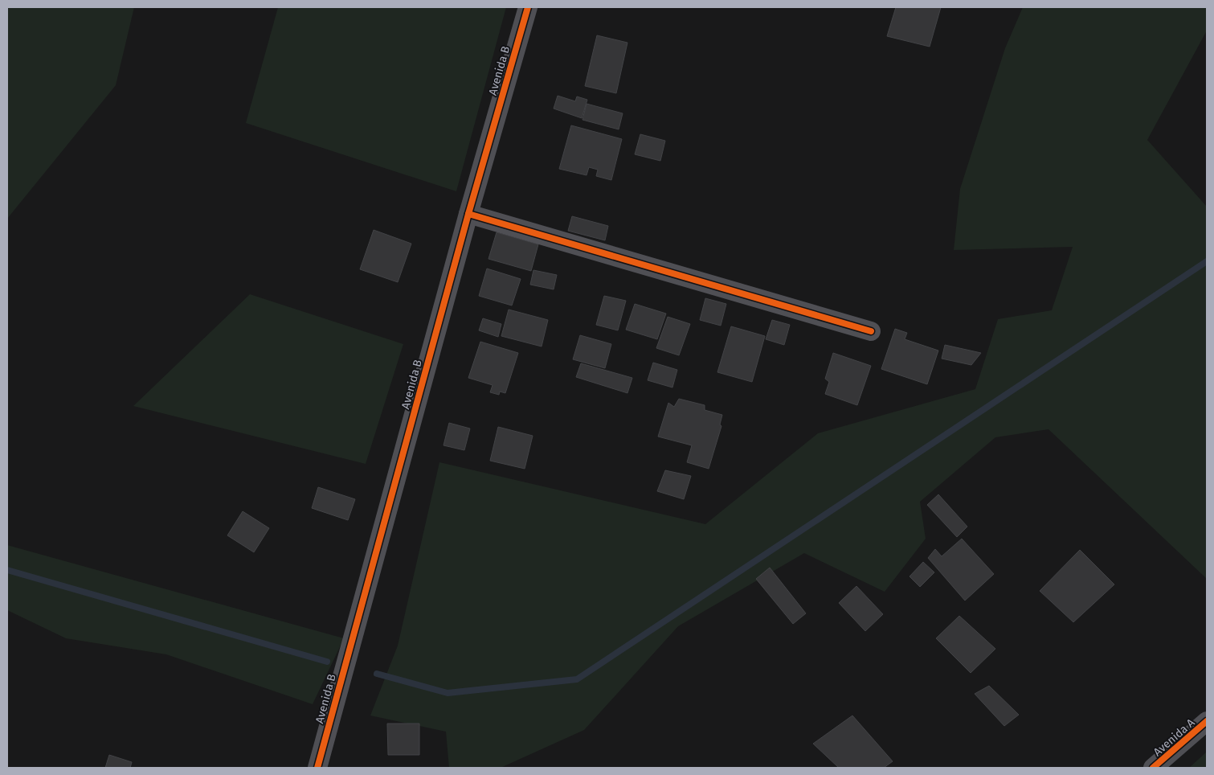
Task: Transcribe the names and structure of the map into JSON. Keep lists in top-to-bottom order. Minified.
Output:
{"streets":{"street":["Avenida B","Avenida A"]}}
